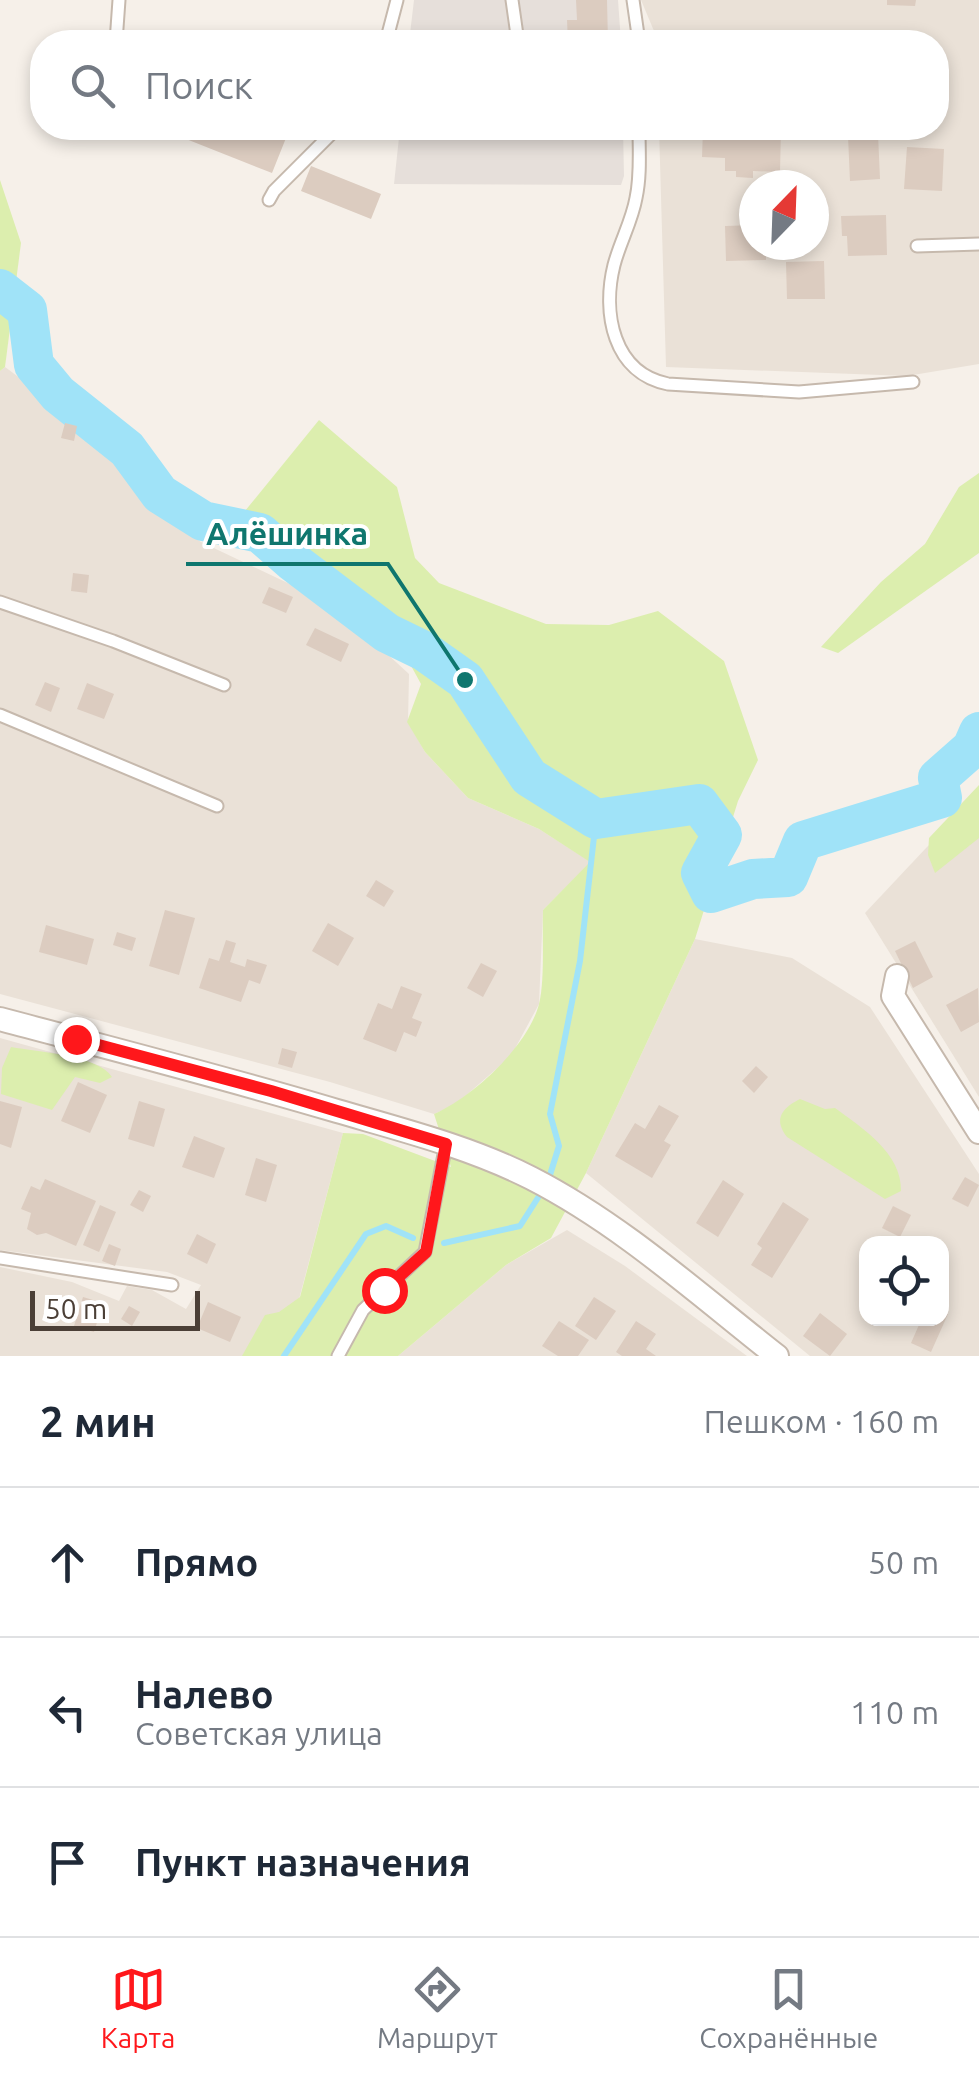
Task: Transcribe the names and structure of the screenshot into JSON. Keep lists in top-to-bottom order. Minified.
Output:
{"places":["Алёшинка"],"scale_bar":"50 m","north":"top right","page":{"search":"Поиск","scale":"50 m","heading":["2 мин","Пешком · 160 m"],"list":[["Прямо","50 m"],["Налево","Советская улица","110 m"],"Пункт назначения"],"nav":["Карта","Маршрут","Сохранённые"]}}
